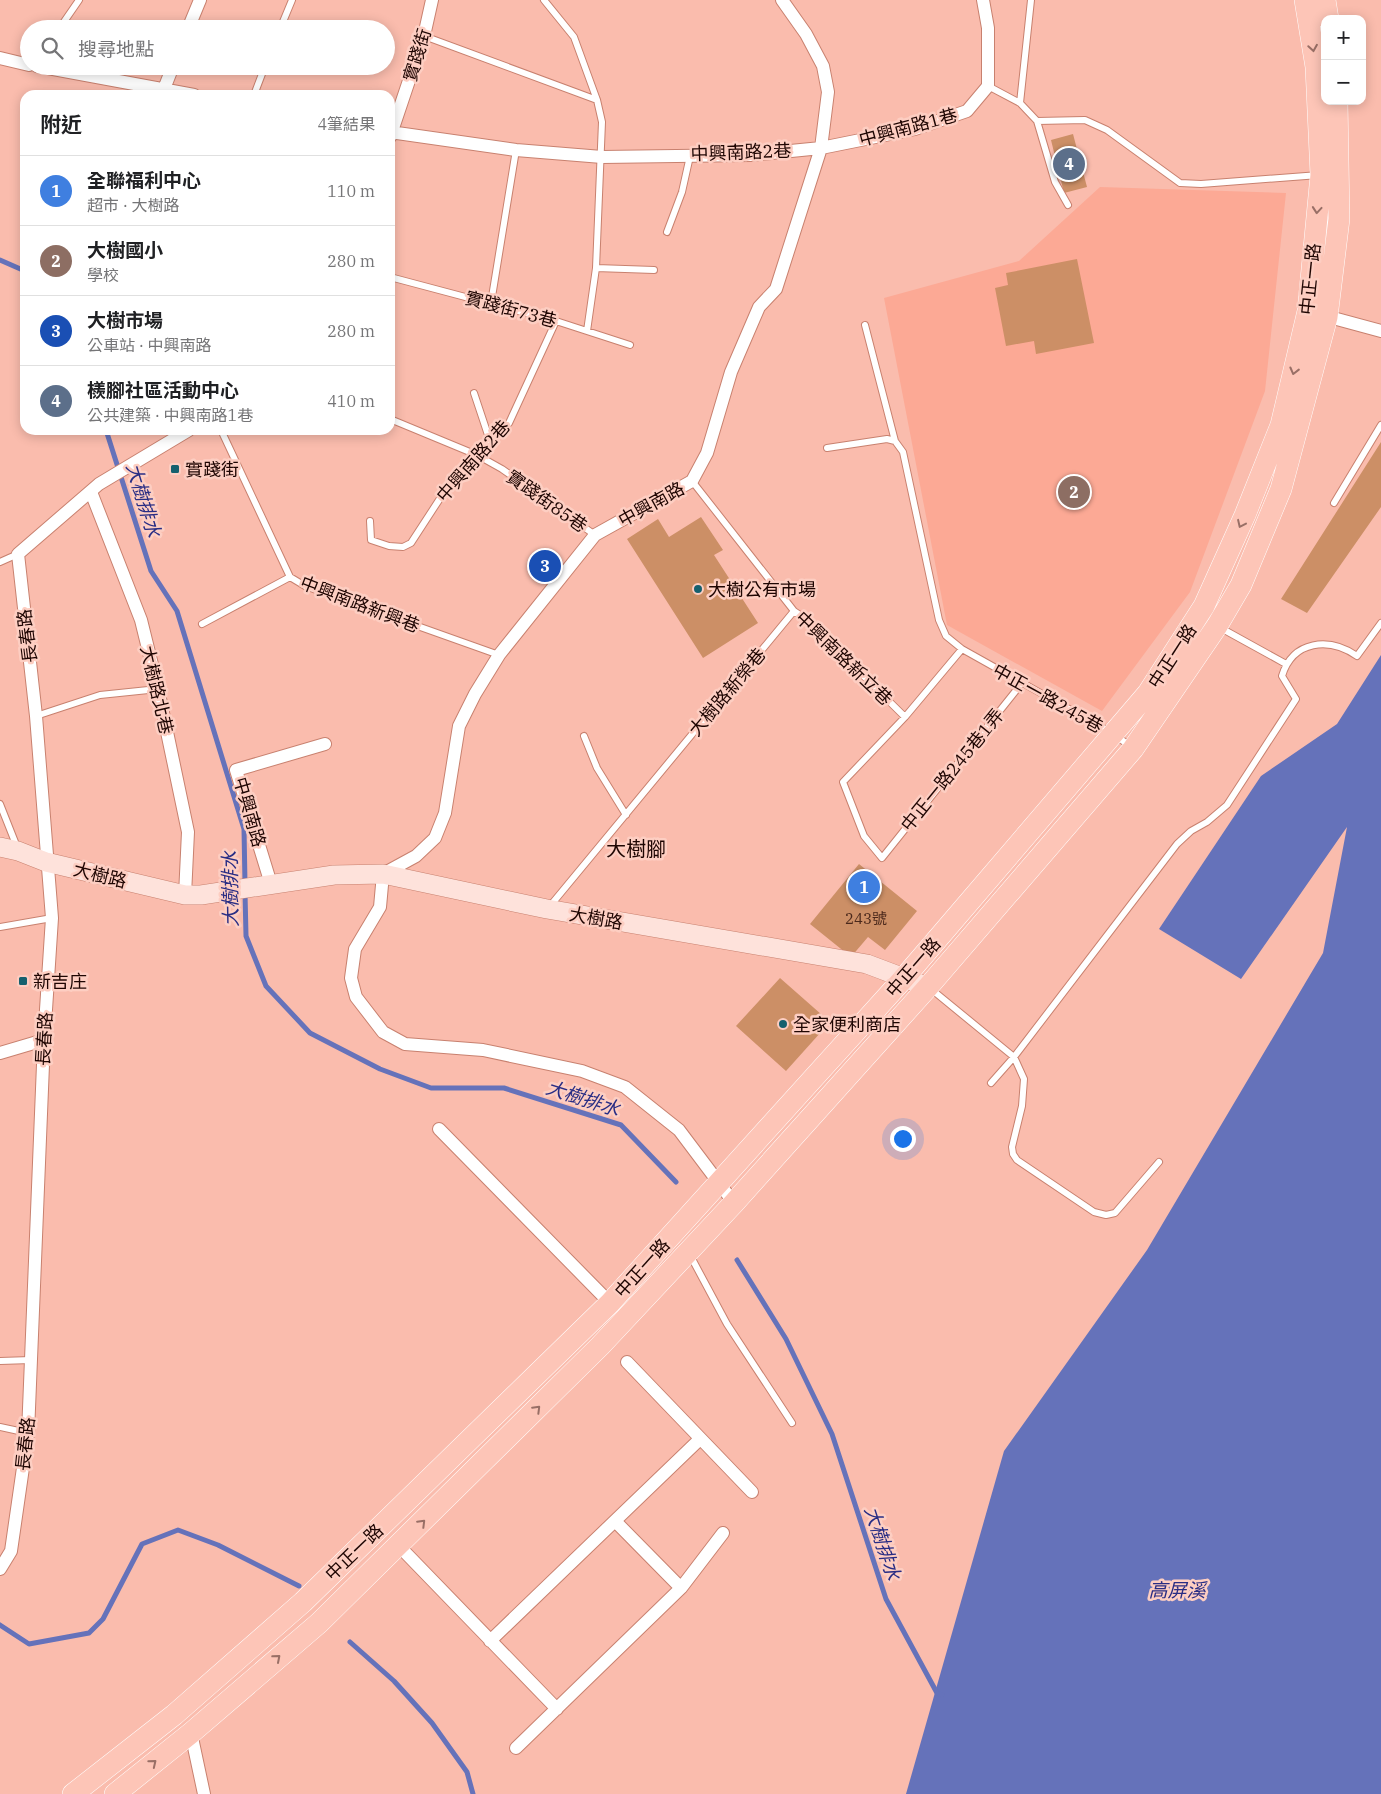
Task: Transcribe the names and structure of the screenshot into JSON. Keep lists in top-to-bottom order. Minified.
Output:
{"streets":{"main road":["中正一路"],"street":["實踐街","中興南路1巷","中興南路2巷","中興南路","長春路","大樹路北巷","大樹路"],"lane":["實踐街73巷","實踐街85巷","中興南路新興巷","中興南路新立巷","大樹路新榮巷","中正一路245巷","中正一路245巷1弄"]},"crossings":[["中興南路1巷","中興南路2巷"],["中興南路1巷","中興南路"],["中興南路2巷","實踐街73巷"],["中興南路2巷","實踐街85巷"],["中興南路2巷","中興南路"],["中正一路","中正一路245巷"],["中正一路","大樹路"],["實踐街85巷","中興南路"],["中興南路","中興南路新興巷"],["中興南路","中興南路新立巷"],["中興南路","大樹路"],["長春路","大樹路"],["中興南路新立巷","大樹路新榮巷"],["中興南路新立巷","中正一路245巷1弄"],["大樹路北巷","大樹路"],["大樹路新榮巷","大樹路"],["中正一路245巷","中正一路245巷1弄"]],"districts":["大樹腳"],"water":["大樹排水","高屏溪"],"places":{"transit":["實踐街","新吉庄"],"other":["大樹公有市場","全家便利商店"]},"house_numbers":["243號"],"page":{"map_buttons":["+","−"],"search":"搜尋地點","heading":["附近","4筆結果"],"pins":["4","2","3","1"],"list":[{"mark":"1","name":"全聯福利中心","note":"超市 · 大樹路","value":"110 m"},{"mark":"2","name":"大樹國小","note":"學校","value":"280 m"},{"mark":"3","name":"大樹市場","note":"公車站 · 中興南路","value":"280 m"},{"mark":"4","name":"檨腳社區活動中心","note":"公共建築 · 中興南路1巷","value":"410 m"}]}}
